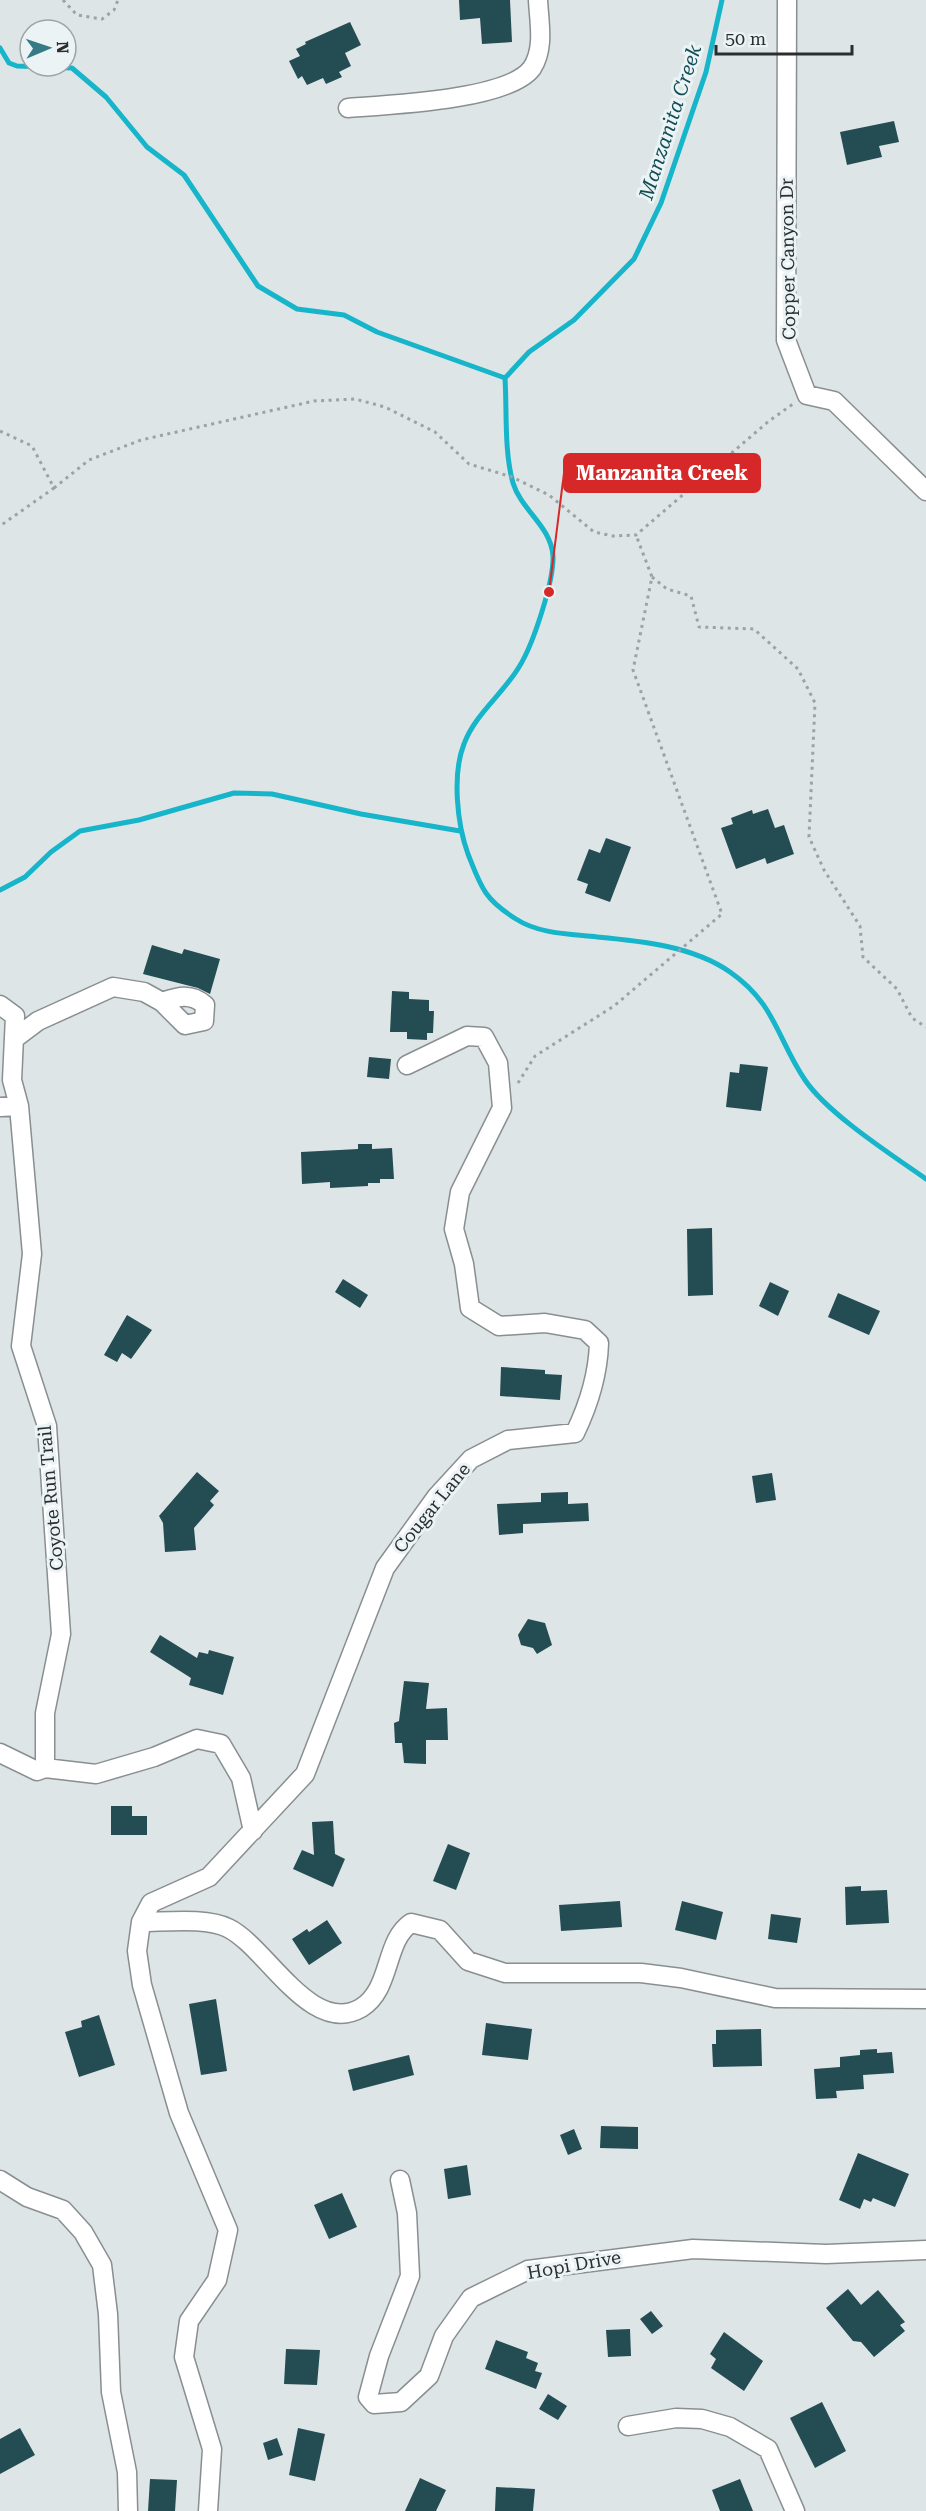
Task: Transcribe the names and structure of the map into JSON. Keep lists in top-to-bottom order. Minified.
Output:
{"streets":{"street":["Copper Canyon Dr","Coyote Run Trail","Cougar Lane","Hopi Drive"]},"water":["Manzanita Creek"],"places":["Manzanita Creek"],"scale_bar":"50 m","north":"right"}
